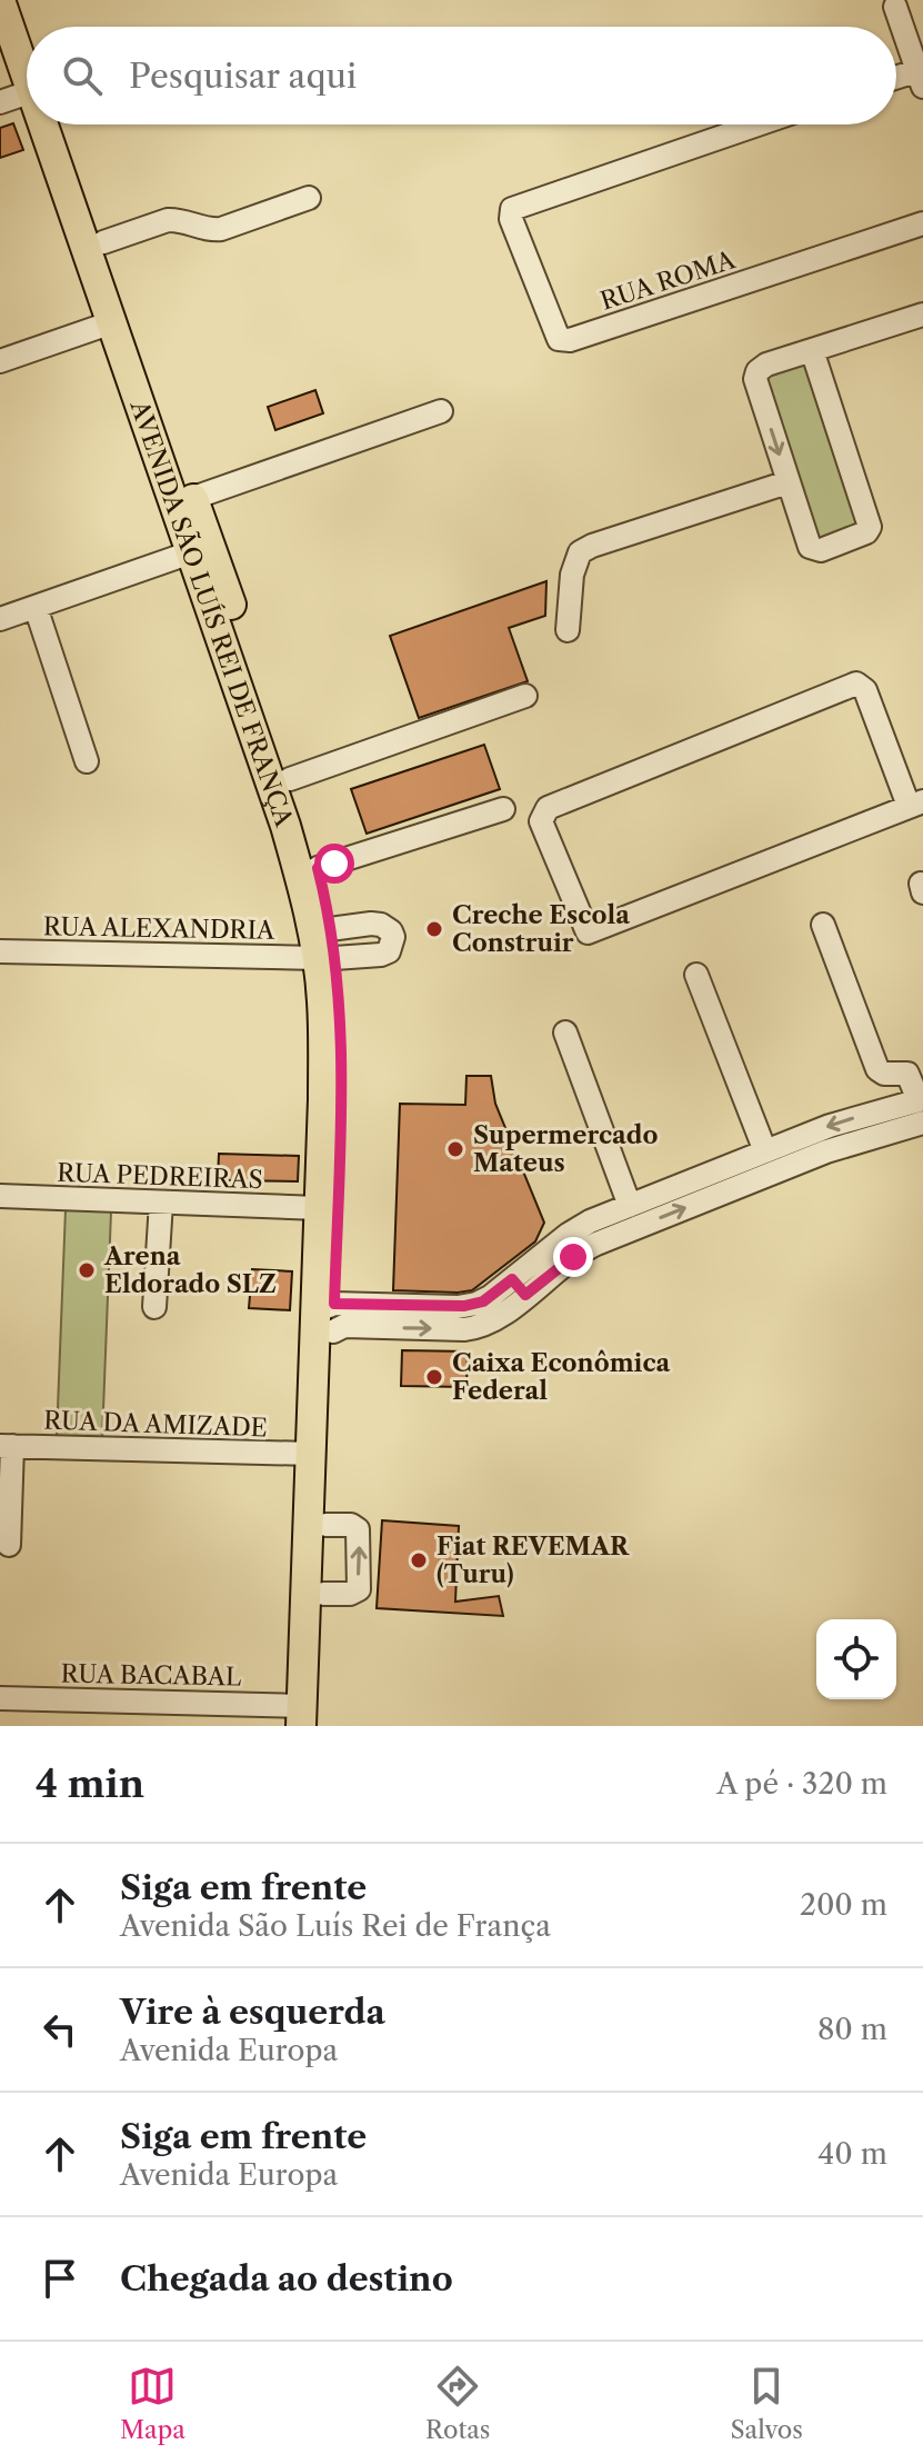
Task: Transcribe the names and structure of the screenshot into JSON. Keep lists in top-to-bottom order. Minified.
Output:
{"streets":{"main road":["AVENIDA SÃO LUÍS REI DE FRANÇA"],"street":["RUA ROMA","RUA ALEXANDRIA","RUA PEDREIRAS","RUA DA AMIZADE","RUA BACABAL"]},"crossings":[["AVENIDA SÃO LUÍS REI DE FRANÇA","RUA ALEXANDRIA"],["AVENIDA SÃO LUÍS REI DE FRANÇA","RUA PEDREIRAS"],["AVENIDA SÃO LUÍS REI DE FRANÇA","RUA DA AMIZADE"],["AVENIDA SÃO LUÍS REI DE FRANÇA","RUA BACABAL"]],"places":["Creche Escola Construir","Supermercado Mateus","Arena Eldorado SLZ","Caixa Econômica Federal","Fiat REVEMAR (Turu)"],"page":{"search":"Pesquisar aqui","heading":["4 min","A pé · 320 m"],"list":[["Siga em frente","Avenida São Luís Rei de França","200 m"],["Vire à esquerda","Avenida Europa","80 m"],["Siga em frente","Avenida Europa","40 m"],"Chegada ao destino"],"nav":["Mapa","Rotas","Salvos"]}}
